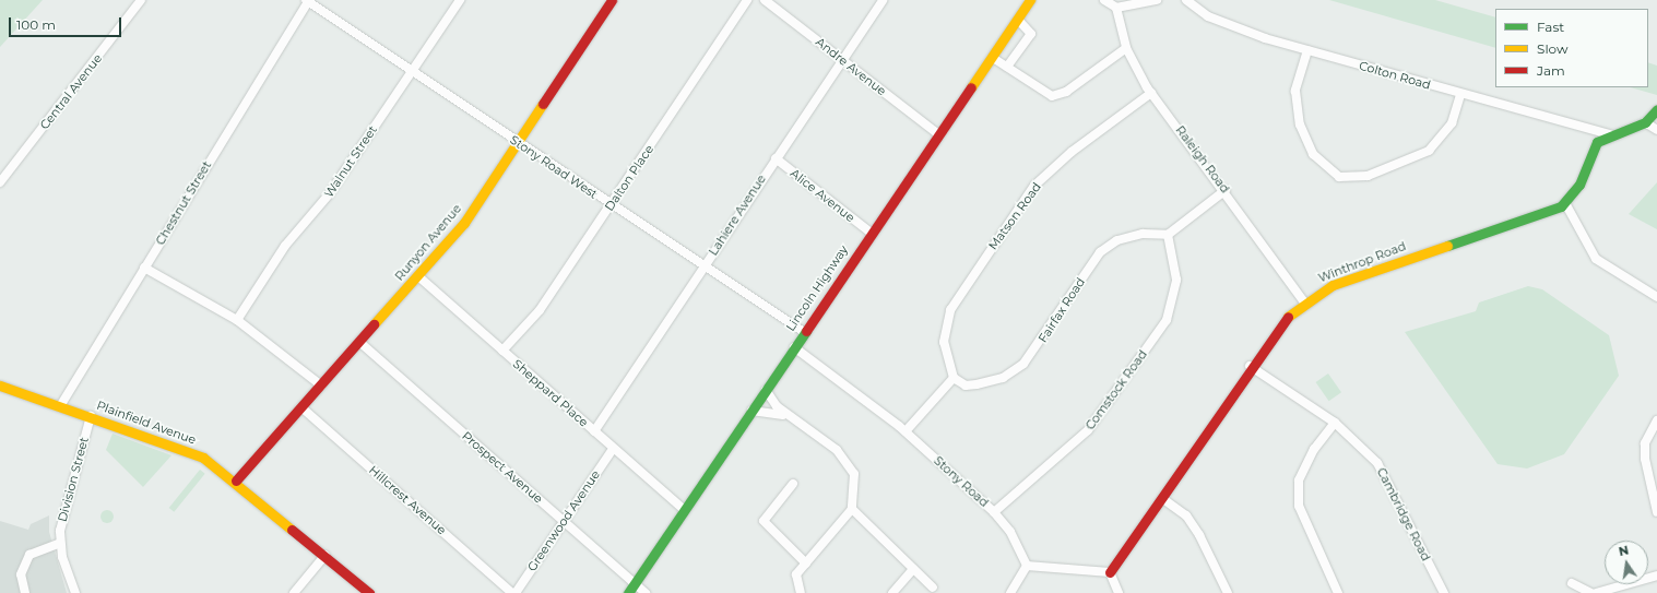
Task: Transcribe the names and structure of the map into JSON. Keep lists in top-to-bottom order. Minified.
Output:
{"streets":{"street":["Andre Avenue","Colton Road","Central Avenue","Raleigh Road","Walnut Street","Stony Road West","Dalton Place","Alice Avenue","Chestnut Street","Lahiere Avenue","Matson Road","Runyon Avenue","Winthrop Road","Lincoln Highway","Fairfax Road","Comstock Road","Sheppard Place","Plainfield Avenue","Prospect Avenue","Division Street","Stony Road","Hillcrest Avenue","Cambridge Road","Greenwood Avenue"]},"crossings":[["Andre Avenue","Lahiere Avenue"],["Andre Avenue","Lincoln Highway"],["Raleigh Road","Matson Road"],["Raleigh Road","Winthrop Road"],["Walnut Street","Stony Road West"],["Stony Road West","Dalton Place"],["Stony Road West","Chestnut Street"],["Stony Road West","Lahiere Avenue"],["Stony Road West","Runyon Avenue"],["Stony Road West","Lincoln Highway"],["Dalton Place","Sheppard Place"],["Alice Avenue","Lahiere Avenue"],["Alice Avenue","Lincoln Highway"],["Chestnut Street","Plainfield Avenue"],["Lahiere Avenue","Sheppard Place"],["Matson Road","Fairfax Road"],["Runyon Avenue","Sheppard Place"],["Runyon Avenue","Plainfield Avenue"],["Runyon Avenue","Prospect Avenue"],["Runyon Avenue","Hillcrest Avenue"],["Winthrop Road","Cambridge Road"],["Lincoln Highway","Sheppard Place"],["Lincoln Highway","Prospect Avenue"],["Lincoln Highway","Stony Road"],["Fairfax Road","Comstock Road"],["Comstock Road","Stony Road"],["Sheppard Place","Greenwood Avenue"],["Plainfield Avenue","Division Street"],["Prospect Avenue","Greenwood Avenue"],["Hillcrest Avenue","Greenwood Avenue"]],"legend":["Fast","Slow","Jam"],"scale_bar":"100 m","north":"top"}
